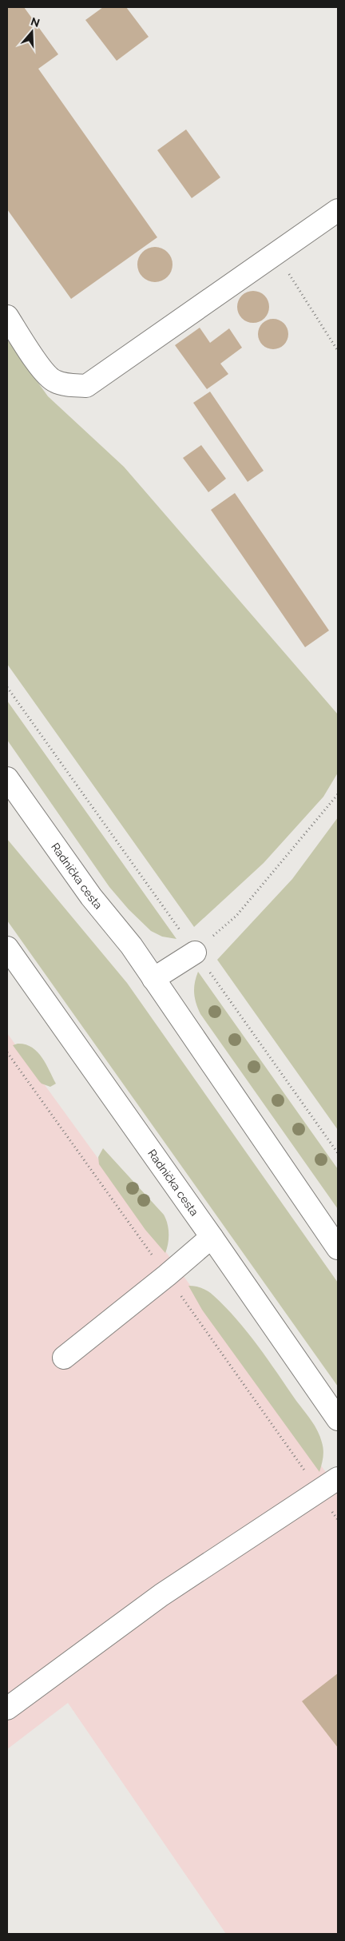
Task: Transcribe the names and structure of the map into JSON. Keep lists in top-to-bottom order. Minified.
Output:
{"streets":{"main road":["Radnička cesta"]},"north":"top"}
